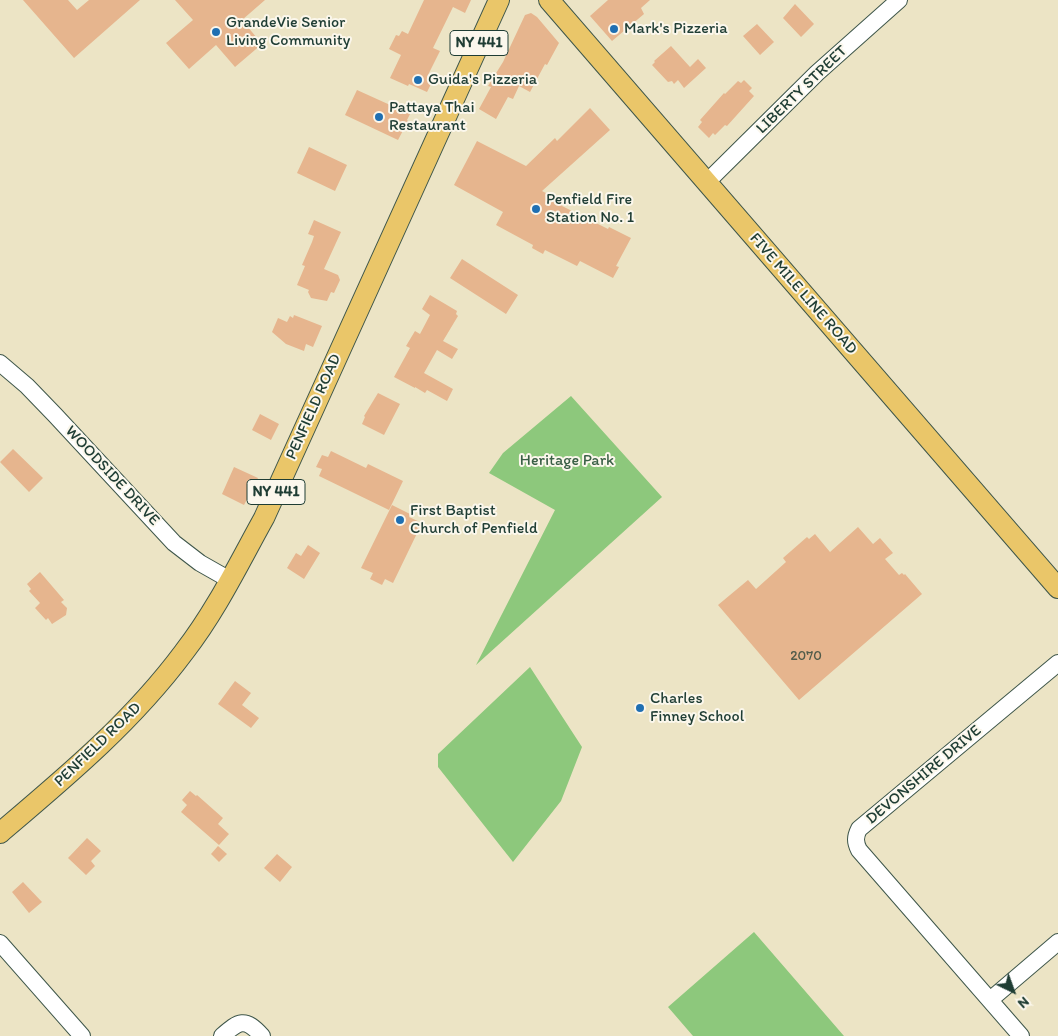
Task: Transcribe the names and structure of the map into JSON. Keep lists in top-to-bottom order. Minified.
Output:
{"streets":{"main road":["NY 441","FIVE MILE LINE ROAD","PENFIELD ROAD"],"street":["LIBERTY STREET","WOODSIDE DRIVE","DEVONSHIRE DRIVE"]},"crossings":[["LIBERTY STREET","FIVE MILE LINE ROAD"],["PENFIELD ROAD","WOODSIDE DRIVE"]],"parks":["Heritage Park"],"places":["Mark's Pizzeria","GrandeVie Senior Living Community","Guida's Pizzeria","Pattaya Thai Restaurant","Penfield Fire Station No. 1","First Baptist Church of Penfield","Charles Finney School"],"house_numbers":["2070"],"north":"bottom right"}
